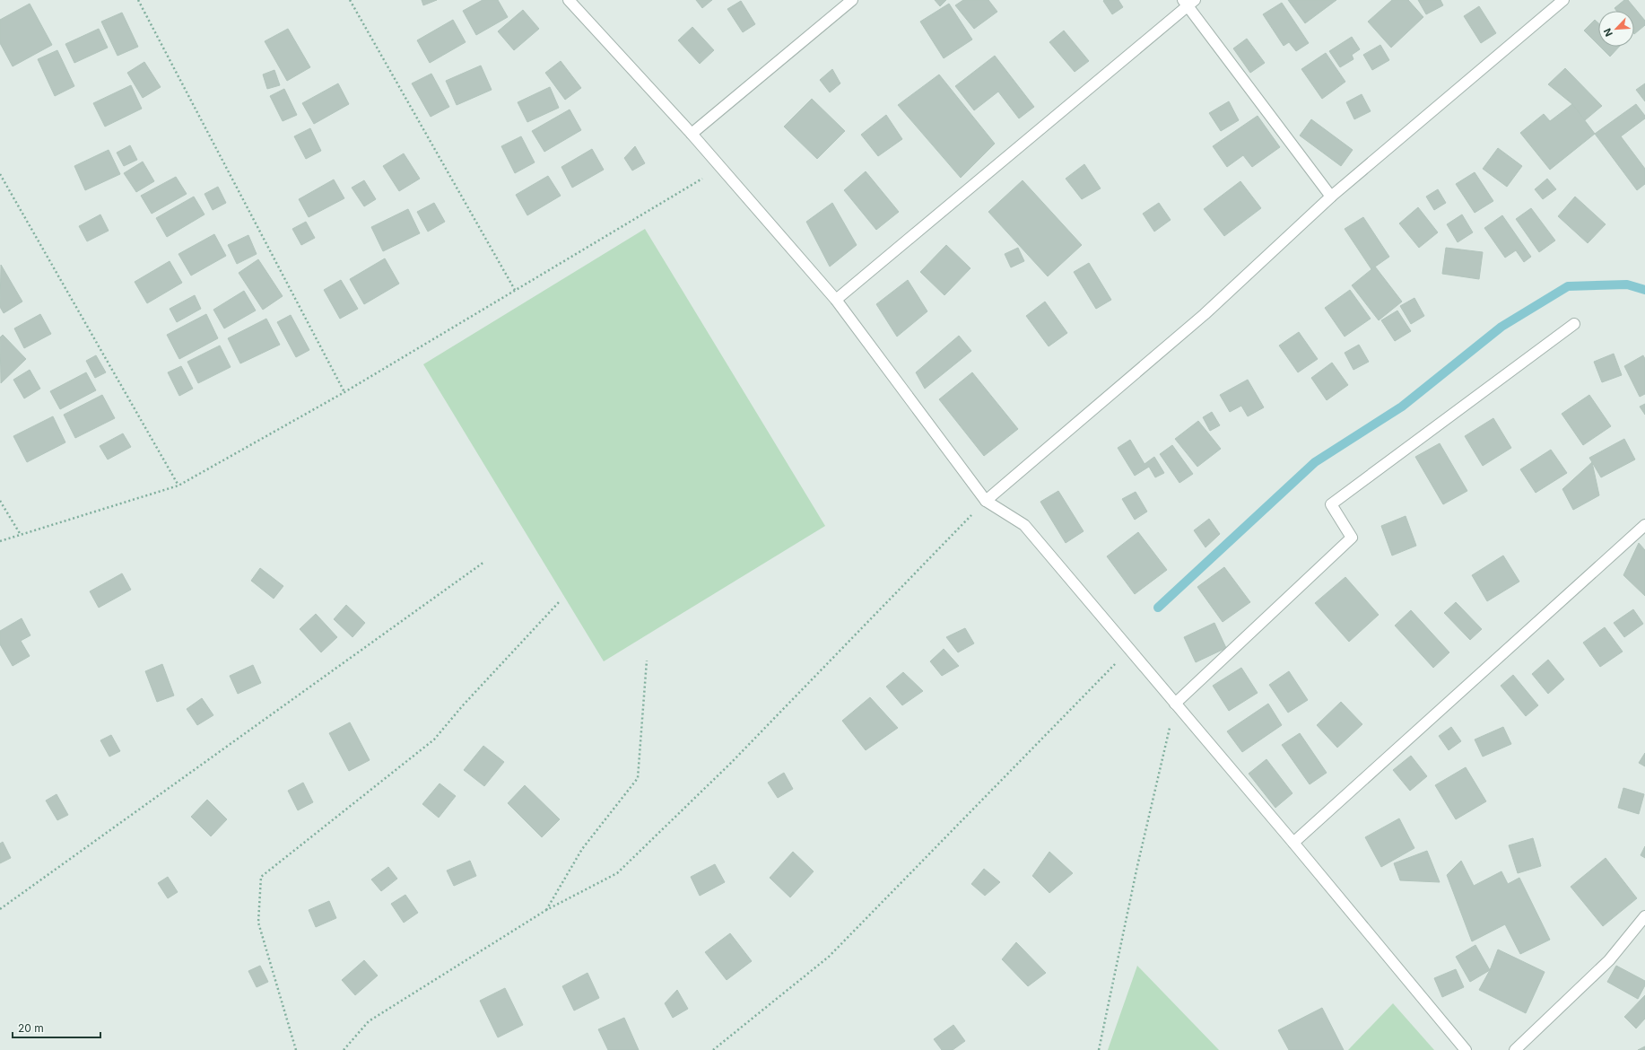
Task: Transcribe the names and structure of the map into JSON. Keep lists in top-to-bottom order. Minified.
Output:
{"scale_bar":"20 m","north":"bottom left"}
